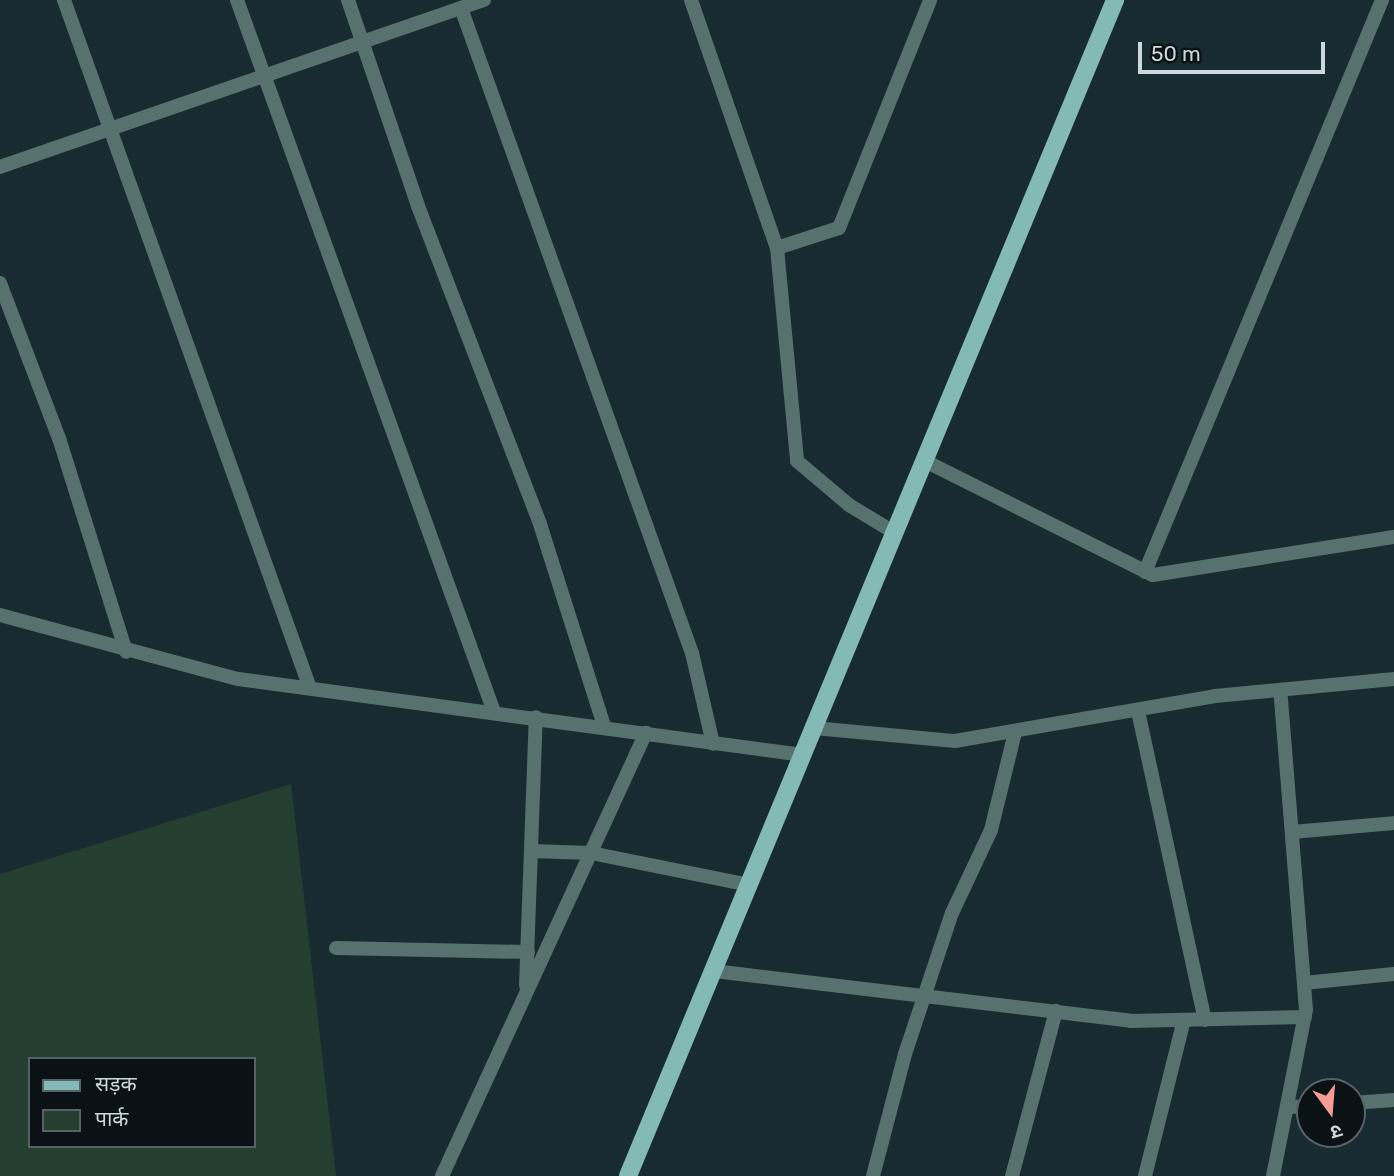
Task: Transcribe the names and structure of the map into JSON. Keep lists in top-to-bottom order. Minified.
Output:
{"legend":["सड़क","पार्क"],"scale_bar":"50 m","north":"bottom"}
